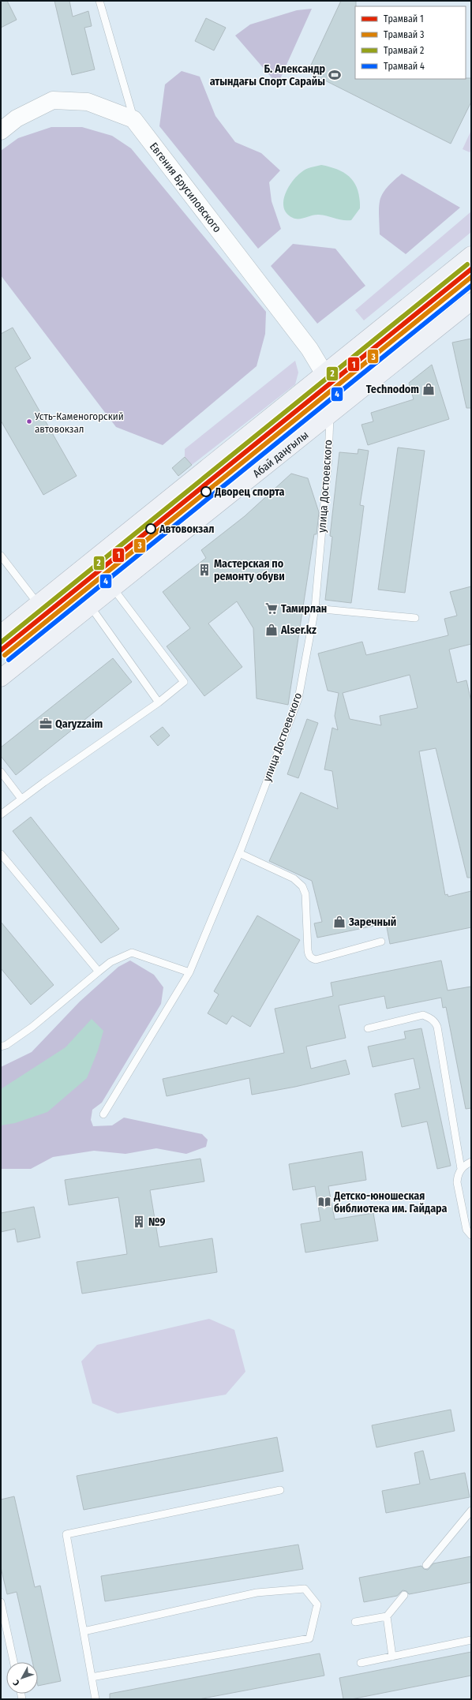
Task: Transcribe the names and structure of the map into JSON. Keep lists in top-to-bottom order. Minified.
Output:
{"streets":{"main road":["Абай даңғылы"],"street":["Евгения Брусиловского"],"lane":["улица Достоевского"]},"crossings":[["Абай даңғылы","улица Достоевского"]],"places":{"sports":["Б. Александр атындағы Спорт Сарайы"],"shop":["Technodom","Alser.kz","Заречный"],"other":["Усть-Каменогорский автовокзал","Дворец спорта","Автовокзал"],"building":["Мастерская по ремонту обуви","№9"],"supermarket":["Тамирлан"],"office":["Qaryzzaim"],"library":["Детско-юношеская библиотека им. Гайдара"]},"lines":["tram line 2","tram line 1","tram line 3","tram line 4"],"legend":["Трамвай 1","Трамвай 3","Трамвай 2","Трамвай 4"],"north":"bottom left"}
